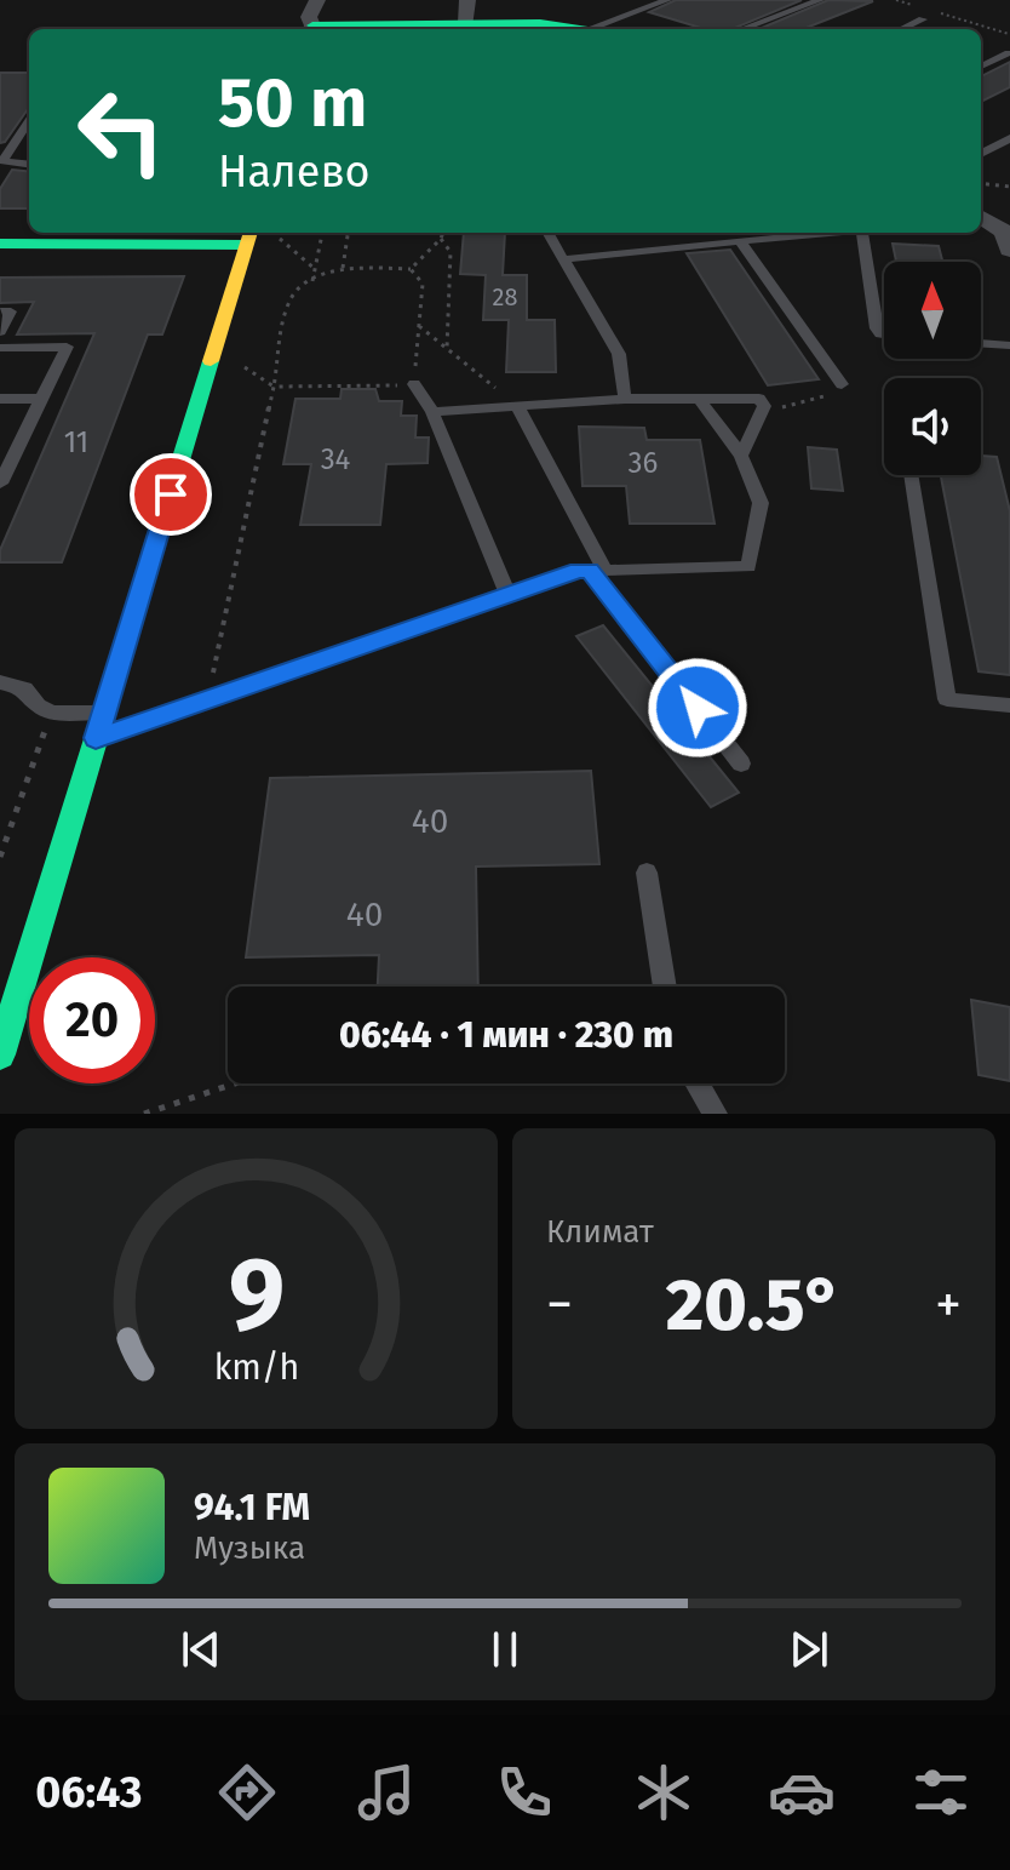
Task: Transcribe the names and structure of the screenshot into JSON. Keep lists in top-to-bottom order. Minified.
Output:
{"house_numbers":["28","11","34","36","40","40"],"north":"top","page":{"turn":["50 m","Налево"],"limit":"20","trip":"06:44 · 1 мин · 230 m","tile":"Климат","heat":["−","20.5°","+"],"song":["94.1 FM","Музыка"],"tabs":"06:43","gauge":["9","km/h"]}}
